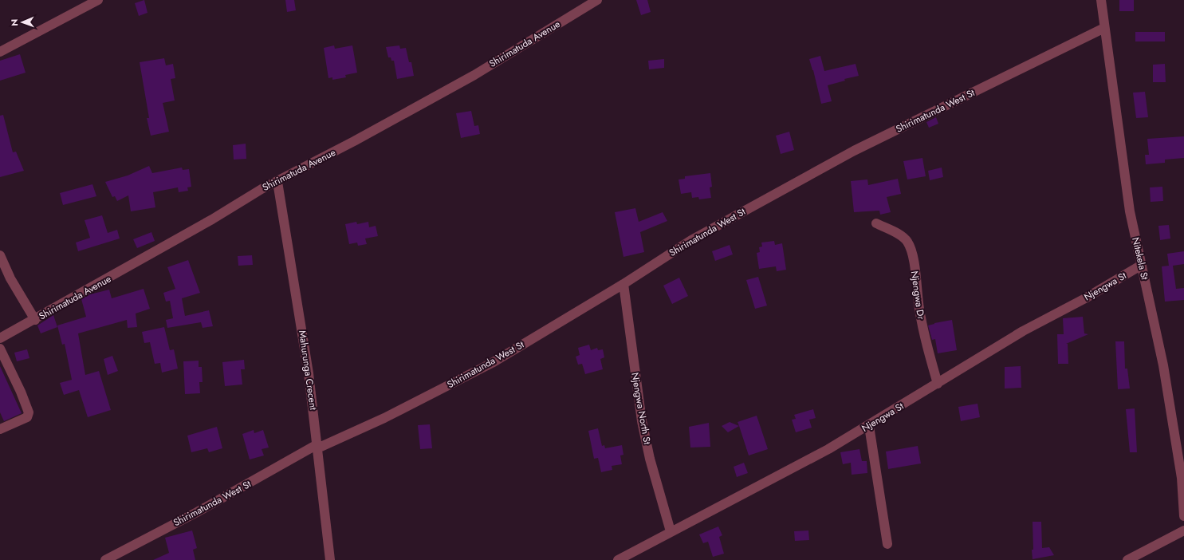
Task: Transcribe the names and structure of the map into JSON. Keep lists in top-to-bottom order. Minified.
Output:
{"streets":{"street":["Shirimatuda Avenue","Shirimatunda West St","Nitekela St","Njengwa St","Njengwa Dr","Mahurunga Crecent","Njengwa North St"]},"crossings":[["Shirimatuda Avenue","Mahurunga Crecent"],["Shirimatunda West St","Nitekela St"],["Shirimatunda West St","Mahurunga Crecent"],["Shirimatunda West St","Njengwa North St"],["Nitekela St","Njengwa St"],["Njengwa St","Njengwa Dr"],["Njengwa St","Njengwa North St"]],"north":"left"}
